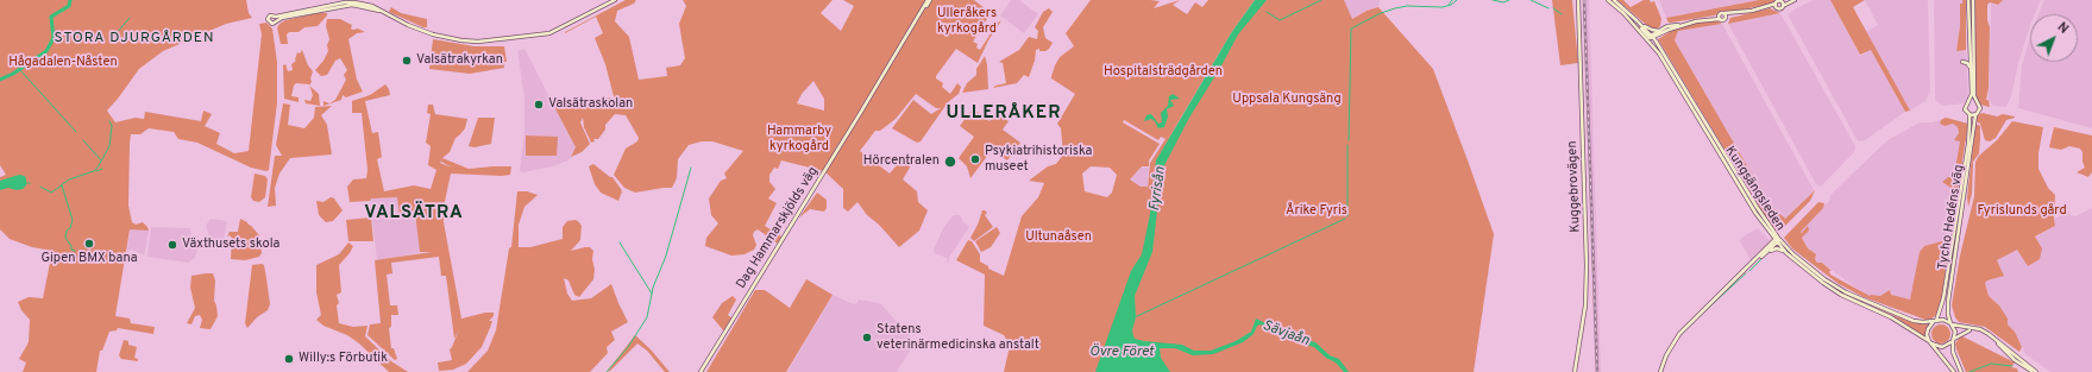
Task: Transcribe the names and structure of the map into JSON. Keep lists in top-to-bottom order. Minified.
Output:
{"streets":{"main road":["Kuggebrovägen","Kungsängsleden","Tycho Hedéns väg","Dag Hammarskjölds väg"]},"crossings":[["Kungsängsleden","Tycho Hedéns väg"]],"districts":["STORA DJURGÅRDEN","ULLERÅKER","VALSÄTRA"],"water":["Fyrisån","Sävjaån","Övre Föret"],"parks":["Ulleråkers kyrkogård","Hågadalen-Nåsten","Hospitalsträdgården","Uppsala Kungsäng","Hammarby kyrkogård","Årike Fyris","Fyrislunds gård","Ultunaåsen"],"places":["Valsätrakyrkan","Valsätraskolan","Psykiatrihistoriska museet","Hörcentralen","Gipen BMX bana","Växthusets skola","Statens veterinärmedicinska anstalt","Willy:s Förbutik"],"north":"top right"}
